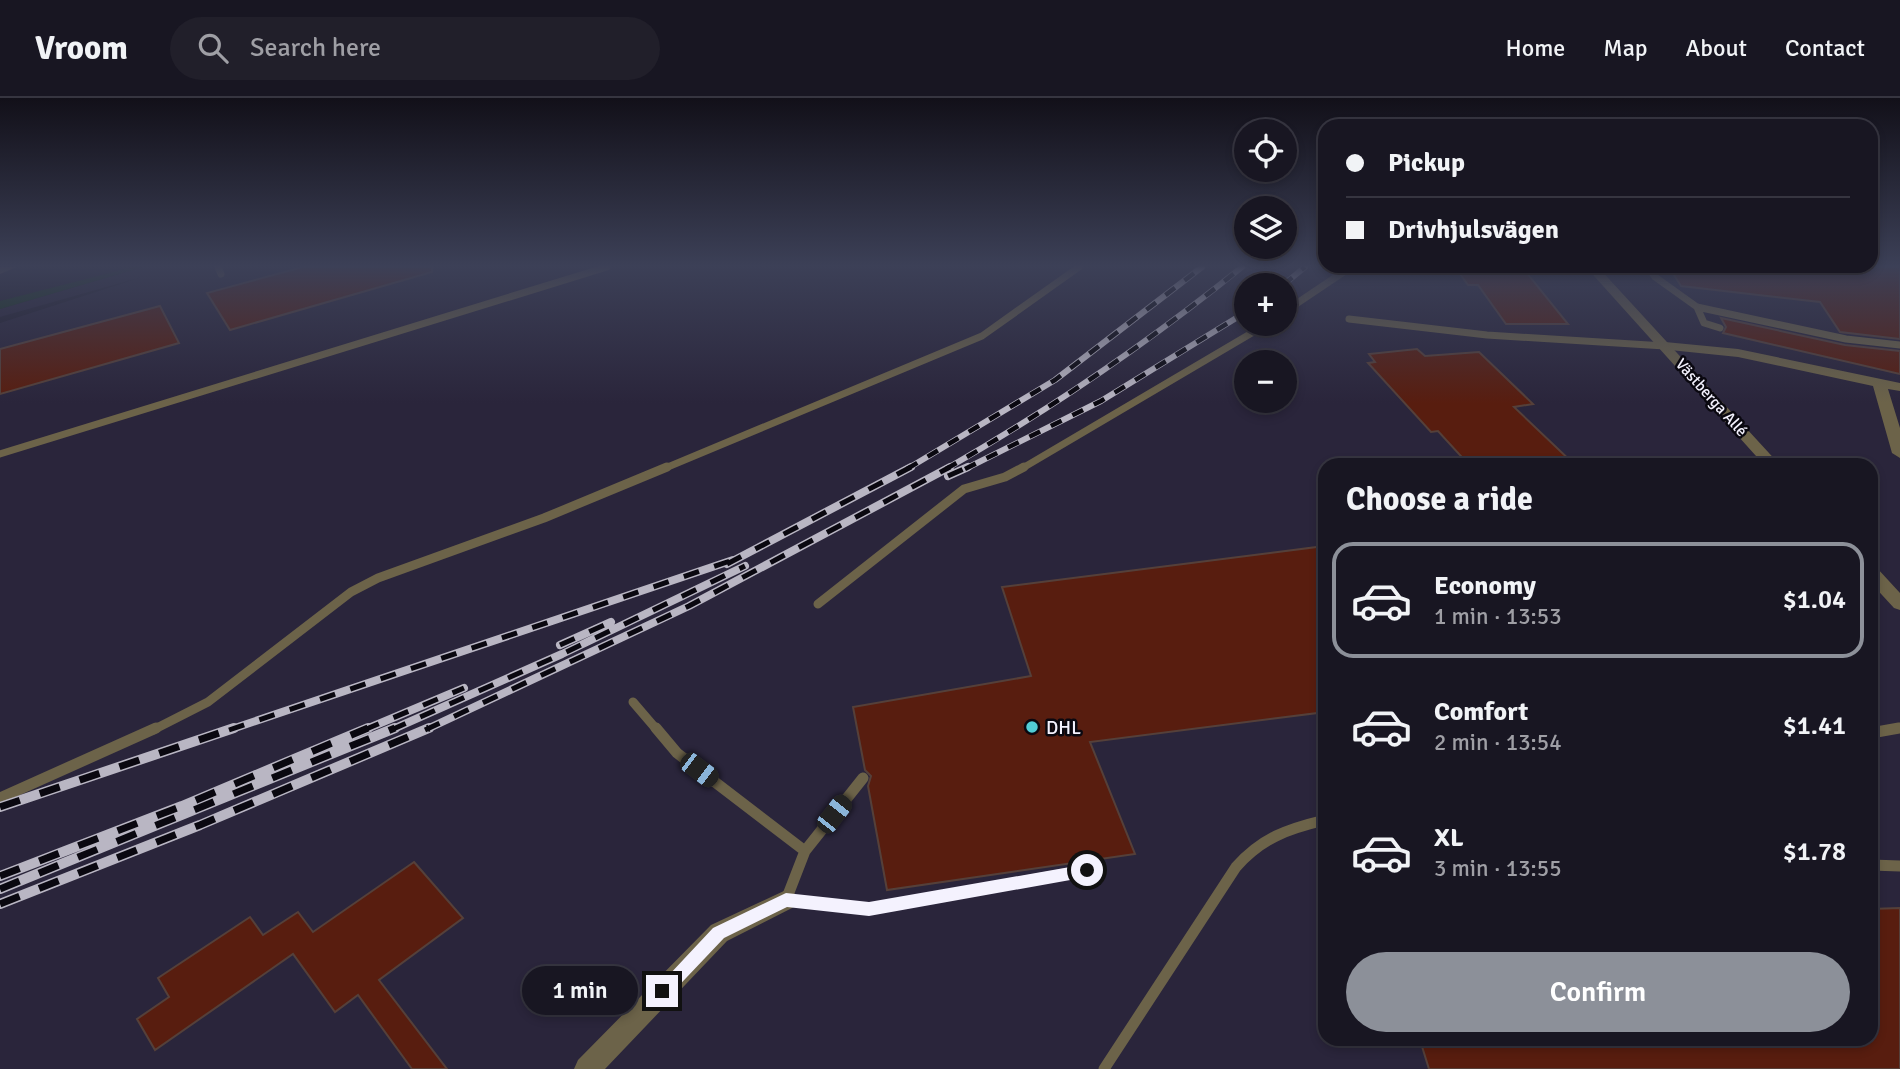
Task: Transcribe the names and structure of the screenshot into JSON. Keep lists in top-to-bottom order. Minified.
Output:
{"streets":{"street":["Västberga Allé"]},"places":["DHL"],"page":{"header":"Vroom","search":"Search here","nav":["Home","Map","About","Contact"],"map_buttons":["+","−"],"banner":["Pickup","Drivhjulsvägen"],"heading":"Choose a ride","list":[{"name":"Economy","note":"1 min · 13:53","value":"$1.04"},{"name":"Comfort","note":"2 min · 13:54","value":"$1.41"},{"name":"XL","note":"3 min · 13:55","value":"$1.78"}],"buttons":"Confirm","bubble":"1 min"}}
